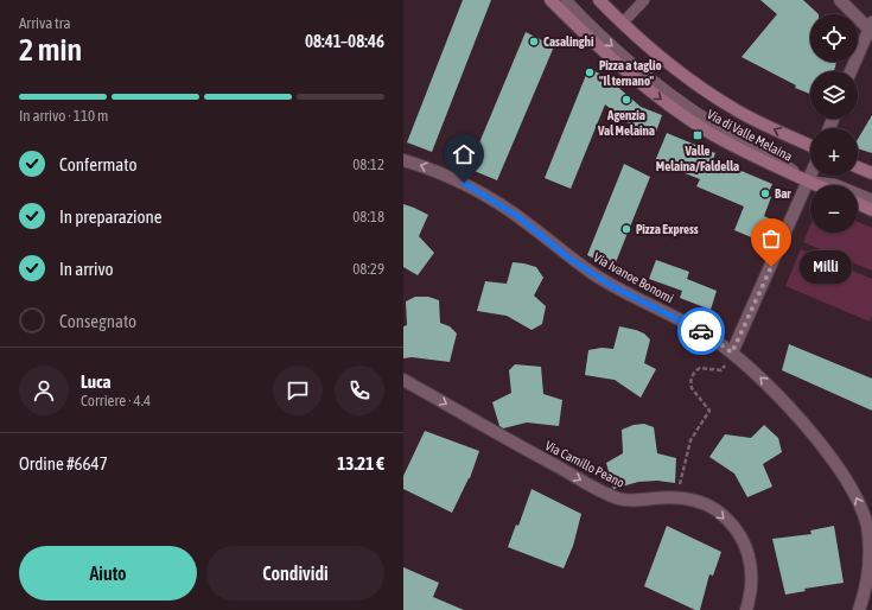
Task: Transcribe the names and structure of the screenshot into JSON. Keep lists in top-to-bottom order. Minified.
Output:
{"streets":{"main road":["Via di Valle Melaina"],"street":["Via Ivanoe Bonomi","Via Camillo Peano"]},"one_way":["Via Ivanoe Bonomi","Via Camillo Peano"],"places":{"other":["Casalinghi","Pizza a taglio \"Il ternano\"","Agenzia Val Melaina","Bar","Pizza Express","Milli"],"transit":["Valle Melaina/Faldella"]},"page":{"heading":["2 min","Arriva tra","08:41–08:46"],"panel":["Luca","Corriere · 4.4","Ordine #6647","13.21 €"],"map_buttons":["+","−"],"bar":"In arrivo · 110 m","list":[["Confermato","08:12"],["In preparazione","08:18"],["In arrivo","08:29"],"Consegnato"],"bubble":"Milli","buttons":["Aiuto","Condividi"]}}
